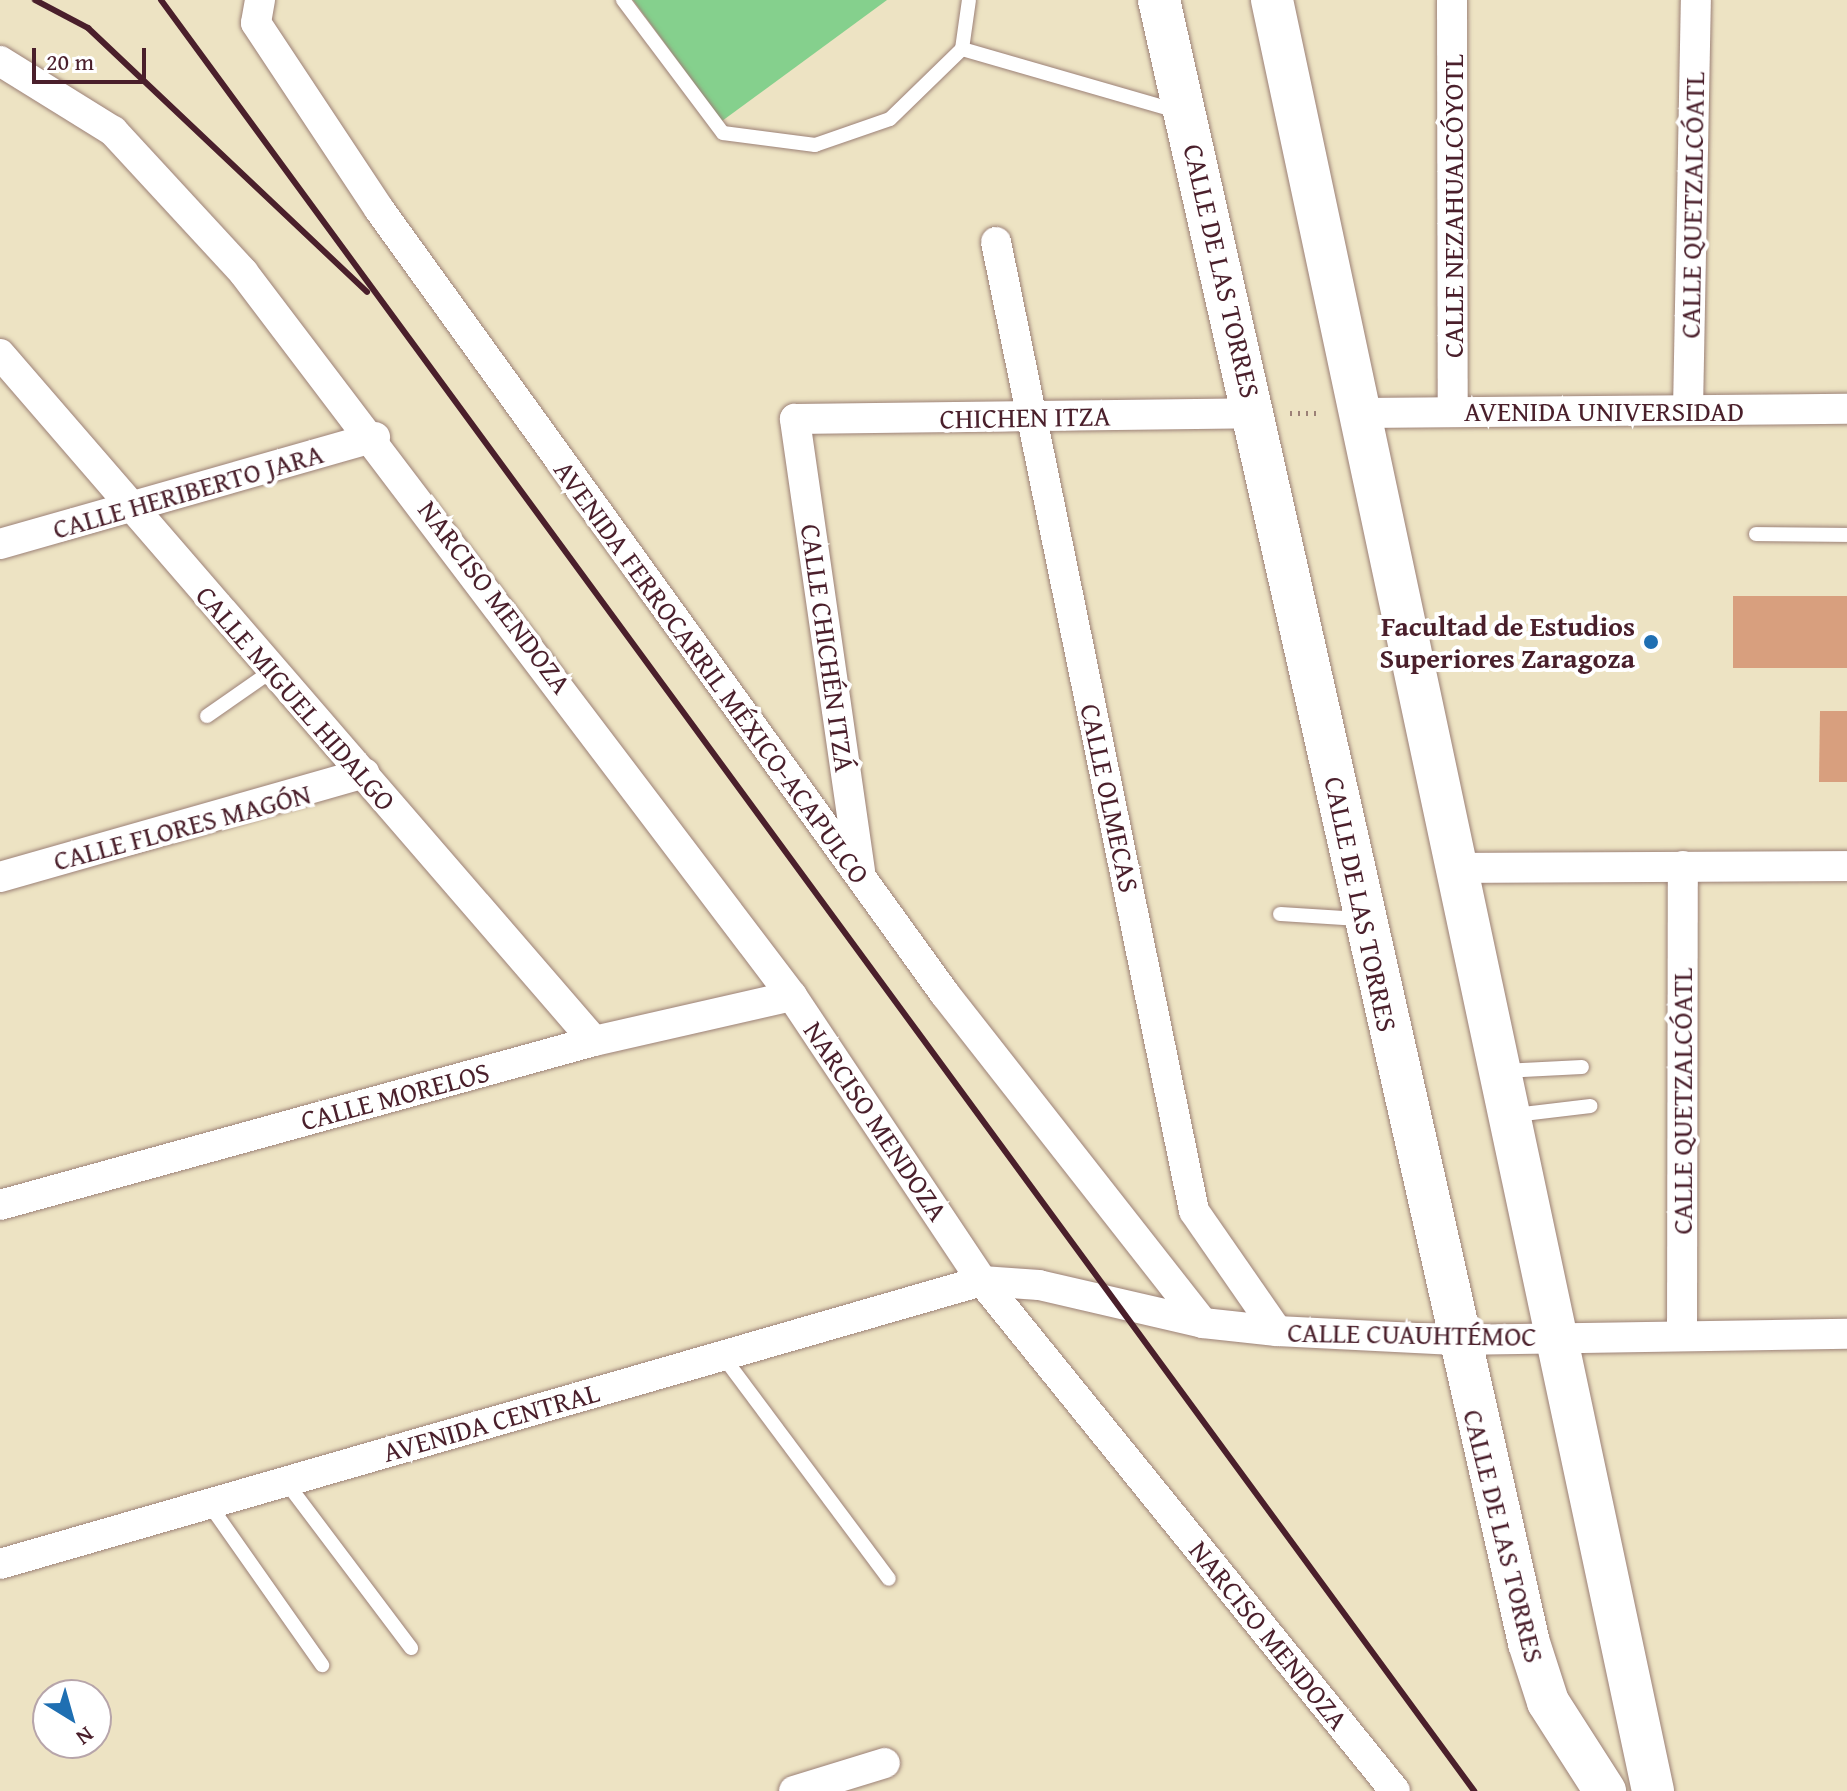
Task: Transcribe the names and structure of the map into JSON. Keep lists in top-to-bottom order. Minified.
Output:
{"streets":{"main road":["CALLE DE LAS TORRES"],"street":["CALLE QUETZALCÓATL","CALLE NEZAHUALCÓYOTL","AVENIDA UNIVERSIDAD","CHICHEN ITZA","CALLE HERIBERTO JARA","NARCISO MENDOZA","CALLE CHICHÉN ITZÁ","AVENIDA FERROCARRIL MÉXICO-ACAPULCO","CALLE MIGUEL HIDALGO","CALLE OLMECAS","CALLE FLORES MAGÓN","CALLE MORELOS","CALLE CUAUHTÉMOC","AVENIDA CENTRAL"]},"crossings":[["CALLE QUETZALCÓATL","AVENIDA UNIVERSIDAD"],["CALLE QUETZALCÓATL","CALLE CUAUHTÉMOC"],["CALLE NEZAHUALCÓYOTL","AVENIDA UNIVERSIDAD"],["CALLE DE LAS TORRES","CHICHEN ITZA"],["CALLE DE LAS TORRES","CALLE CUAUHTÉMOC"],["CHICHEN ITZA","CALLE CHICHÉN ITZÁ"],["CHICHEN ITZA","CALLE OLMECAS"],["CALLE HERIBERTO JARA","NARCISO MENDOZA"],["CALLE HERIBERTO JARA","CALLE MIGUEL HIDALGO"],["NARCISO MENDOZA","CALLE MORELOS"],["NARCISO MENDOZA","CALLE CUAUHTÉMOC"],["NARCISO MENDOZA","AVENIDA CENTRAL"],["CALLE CHICHÉN ITZÁ","AVENIDA FERROCARRIL MÉXICO-ACAPULCO"],["AVENIDA FERROCARRIL MÉXICO-ACAPULCO","CALLE CUAUHTÉMOC"],["CALLE MIGUEL HIDALGO","CALLE FLORES MAGÓN"],["CALLE MIGUEL HIDALGO","CALLE MORELOS"],["CALLE OLMECAS","CALLE CUAUHTÉMOC"],["CALLE CUAUHTÉMOC","AVENIDA CENTRAL"]],"places":["Facultad de Estudios Superiores Zaragoza"],"scale_bar":"20 m","north":"bottom right"}
